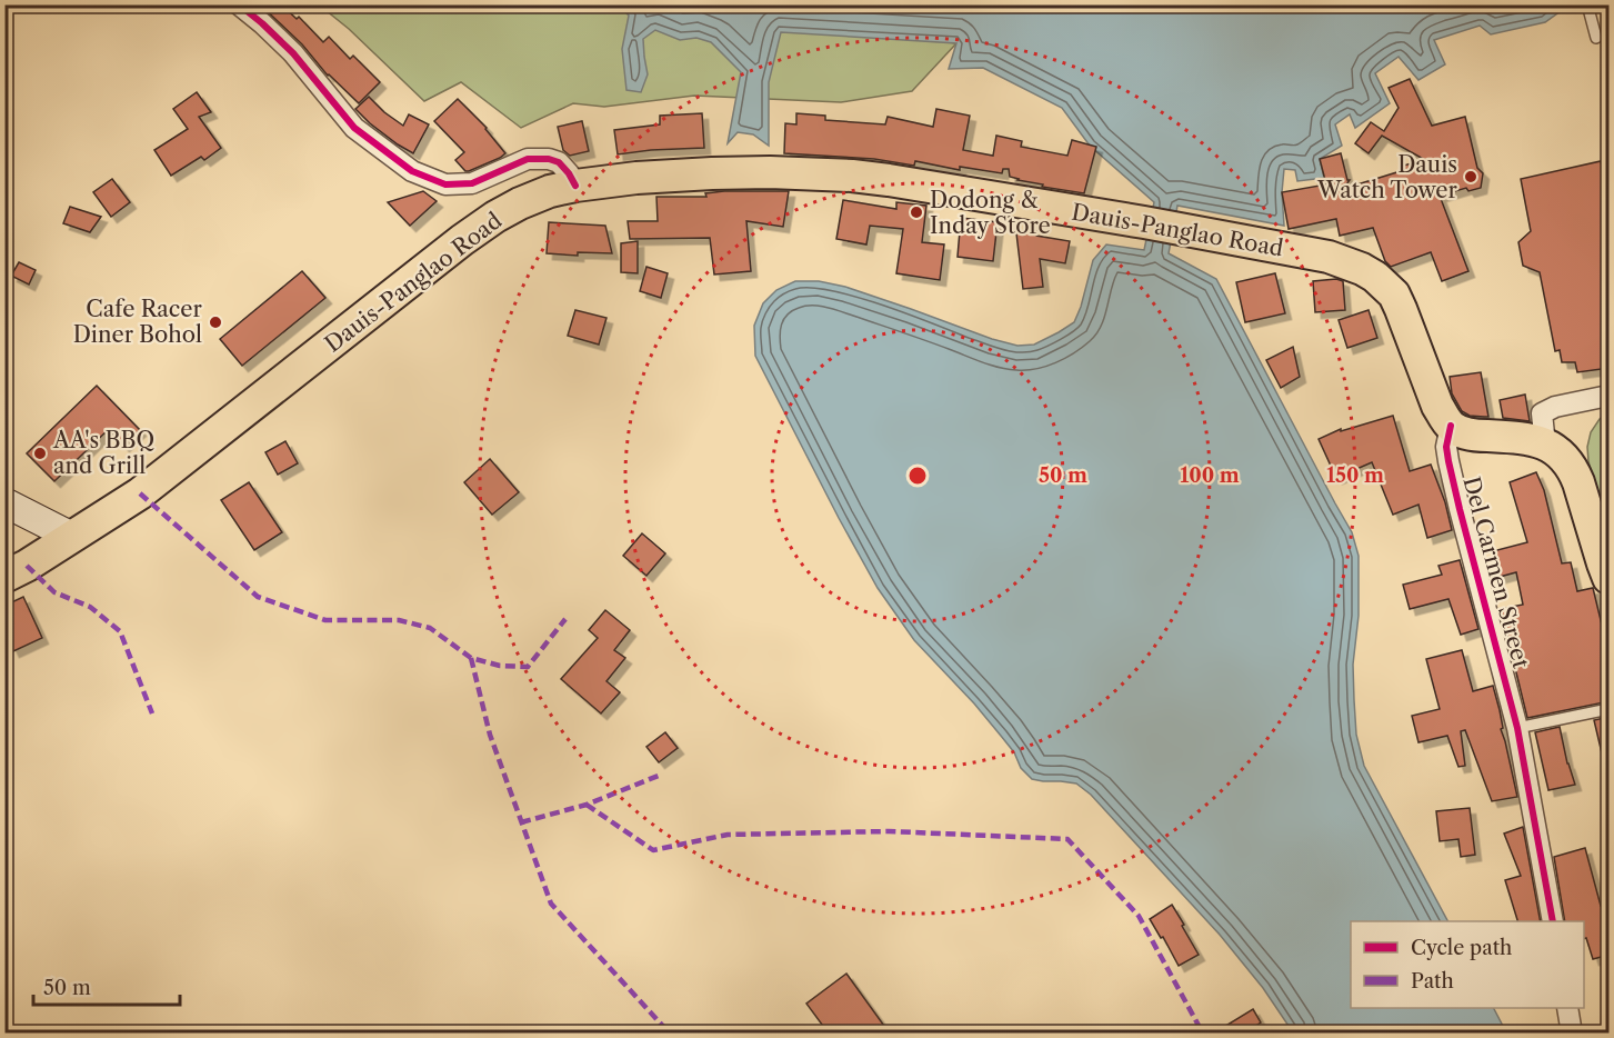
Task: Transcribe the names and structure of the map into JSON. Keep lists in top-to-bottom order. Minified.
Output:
{"streets":{"main road":["Dauis-Panglao Road"],"street":["Del Carmen Street"]},"crossings":[["Dauis-Panglao Road","Del Carmen Street"]],"places":["Dauis Watch Tower","Dodong & Inday Store","Cafe Racer Diner Bohol","AA's BBQ and Grill"],"legend":["Cycle path","Path"],"scale_bar":"50 m","rings":["50 m","100 m","150 m"]}
